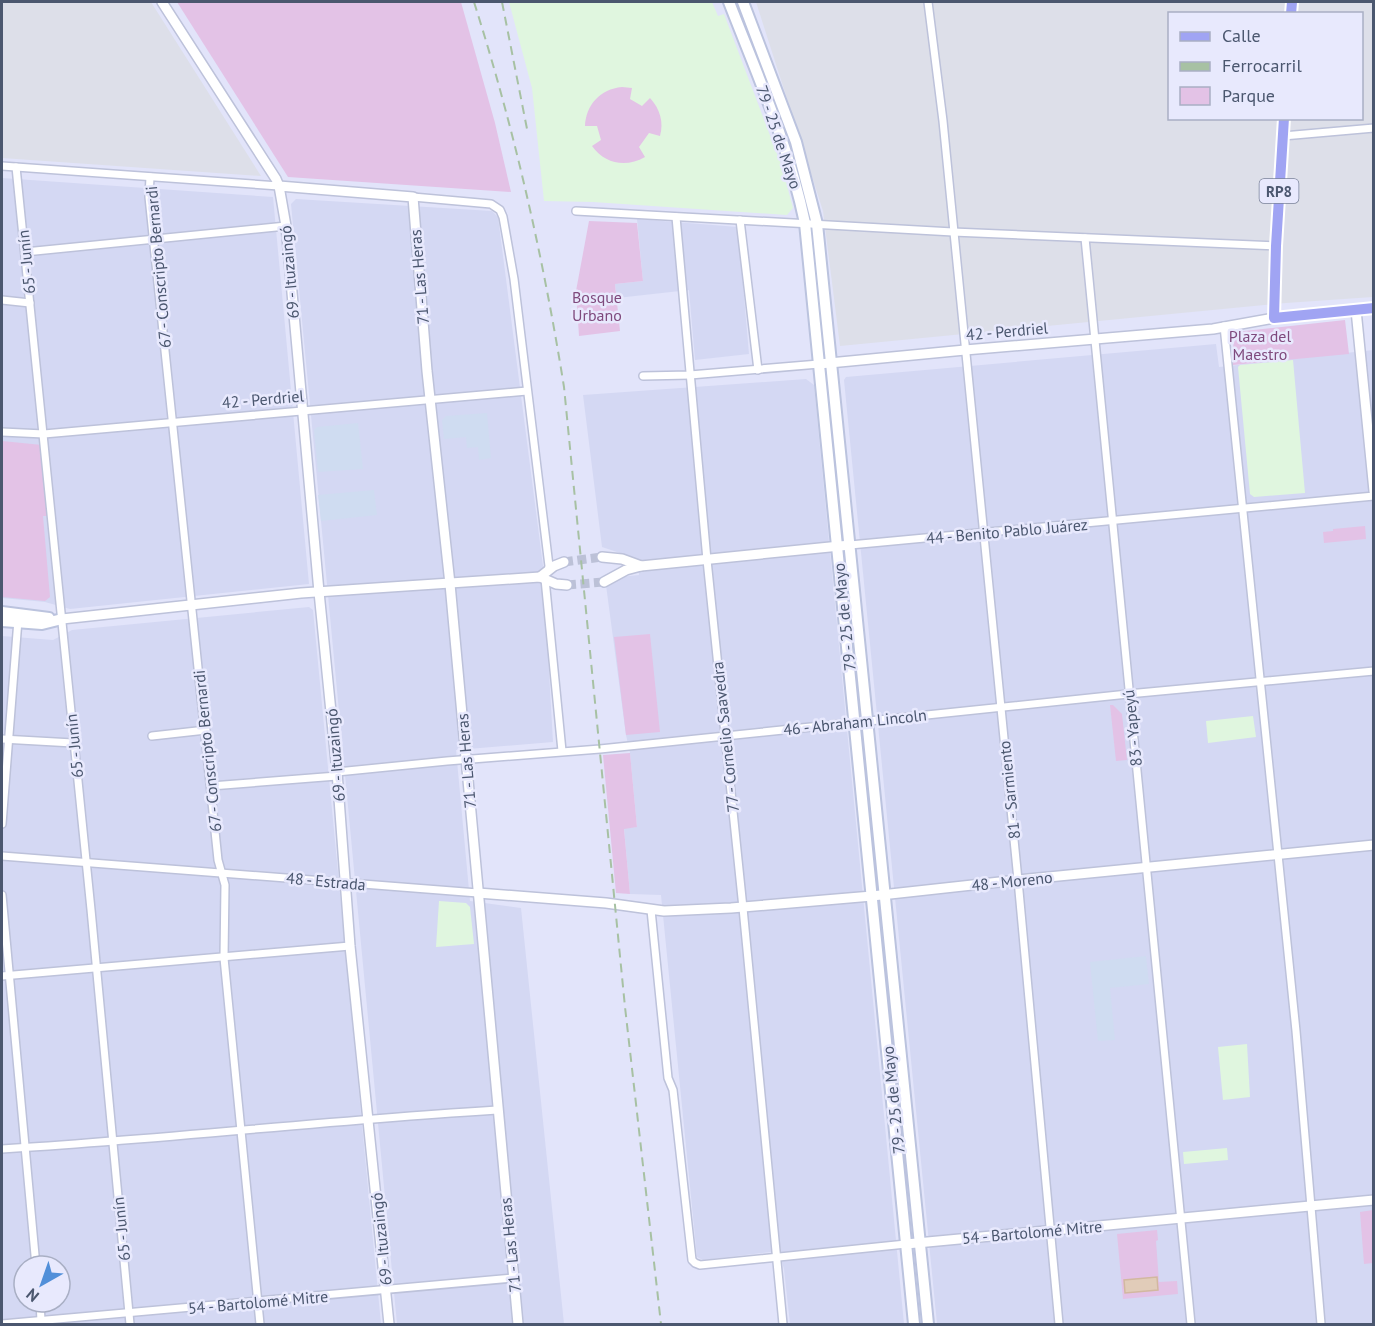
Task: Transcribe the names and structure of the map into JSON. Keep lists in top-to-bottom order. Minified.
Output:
{"streets":{"main road":["79 - 25 de Mayo","RP8","42 - Perdriel"],"street":["65 - Junín","67 - Conscripto Bernardi","69 - Ituzaingó","71 - Las Heras","44 - Benito Pablo Juárez","46 - Abraham Lincoln","83 - Yapeyú","77 - Cornelio Saavedra","81 - Sarmiento","48 - Estrada","48 - Moreno","54 - Bartolomé Mitre"]},"crossings":[["79 - 25 de Mayo","42 - Perdriel"],["79 - 25 de Mayo","44 - Benito Pablo Juárez"],["79 - 25 de Mayo","46 - Abraham Lincoln"],["79 - 25 de Mayo","48 - Moreno"],["79 - 25 de Mayo","54 - Bartolomé Mitre"],["RP8","42 - Perdriel"],["65 - Junín","42 - Perdriel"],["65 - Junín","48 - Estrada"],["65 - Junín","54 - Bartolomé Mitre"],["67 - Conscripto Bernardi","42 - Perdriel"],["67 - Conscripto Bernardi","46 - Abraham Lincoln"],["67 - Conscripto Bernardi","48 - Estrada"],["67 - Conscripto Bernardi","54 - Bartolomé Mitre"],["69 - Ituzaingó","42 - Perdriel"],["69 - Ituzaingó","46 - Abraham Lincoln"],["69 - Ituzaingó","48 - Estrada"],["69 - Ituzaingó","54 - Bartolomé Mitre"],["71 - Las Heras","42 - Perdriel"],["71 - Las Heras","46 - Abraham Lincoln"],["71 - Las Heras","48 - Estrada"],["71 - Las Heras","54 - Bartolomé Mitre"],["42 - Perdriel","83 - Yapeyú"],["42 - Perdriel","77 - Cornelio Saavedra"],["42 - Perdriel","81 - Sarmiento"],["44 - Benito Pablo Juárez","83 - Yapeyú"],["44 - Benito Pablo Juárez","77 - Cornelio Saavedra"],["44 - Benito Pablo Juárez","81 - Sarmiento"],["46 - Abraham Lincoln","83 - Yapeyú"],["46 - Abraham Lincoln","77 - Cornelio Saavedra"],["46 - Abraham Lincoln","81 - Sarmiento"],["83 - Yapeyú","48 - Moreno"],["83 - Yapeyú","54 - Bartolomé Mitre"],["77 - Cornelio Saavedra","48 - Moreno"],["77 - Cornelio Saavedra","54 - Bartolomé Mitre"],["81 - Sarmiento","48 - Moreno"],["81 - Sarmiento","54 - Bartolomé Mitre"],["48 - Estrada","48 - Moreno"],["48 - Estrada","54 - Bartolomé Mitre"],["48 - Moreno","54 - Bartolomé Mitre"]],"parks":["Bosque Urbano","Plaza del Maestro"],"legend":["Calle","Ferrocarril","Parque"],"north":"bottom left"}
